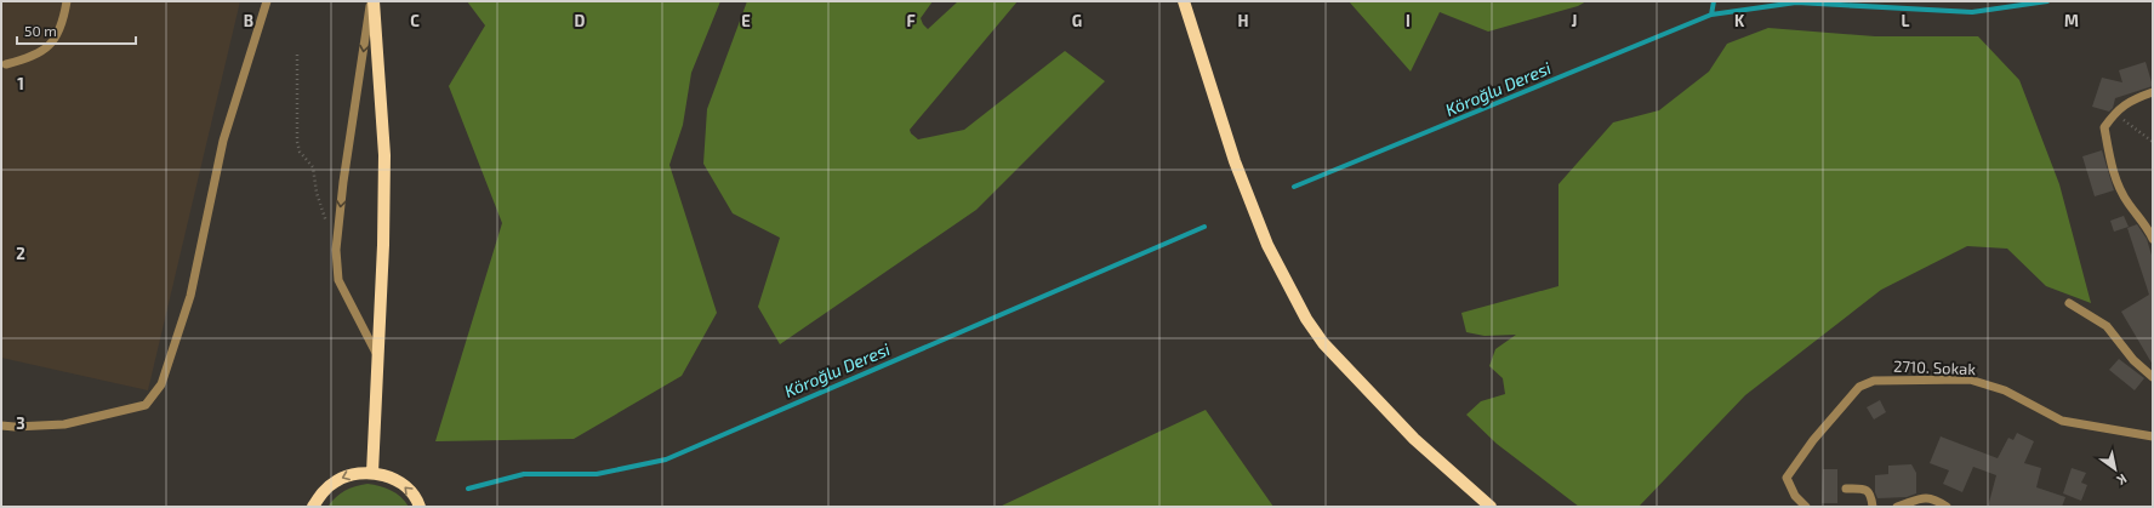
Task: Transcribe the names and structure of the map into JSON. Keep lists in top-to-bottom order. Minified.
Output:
{"streets":{"street":["2710. Sokak"]},"water":["Köroğlu Deresi"],"scale_bar":"50 m","north":"bottom right","grid":{"columns":["B","C","D","E","F","G","H","I","J","K","L","M"],"rows":["1","2","3"]}}
